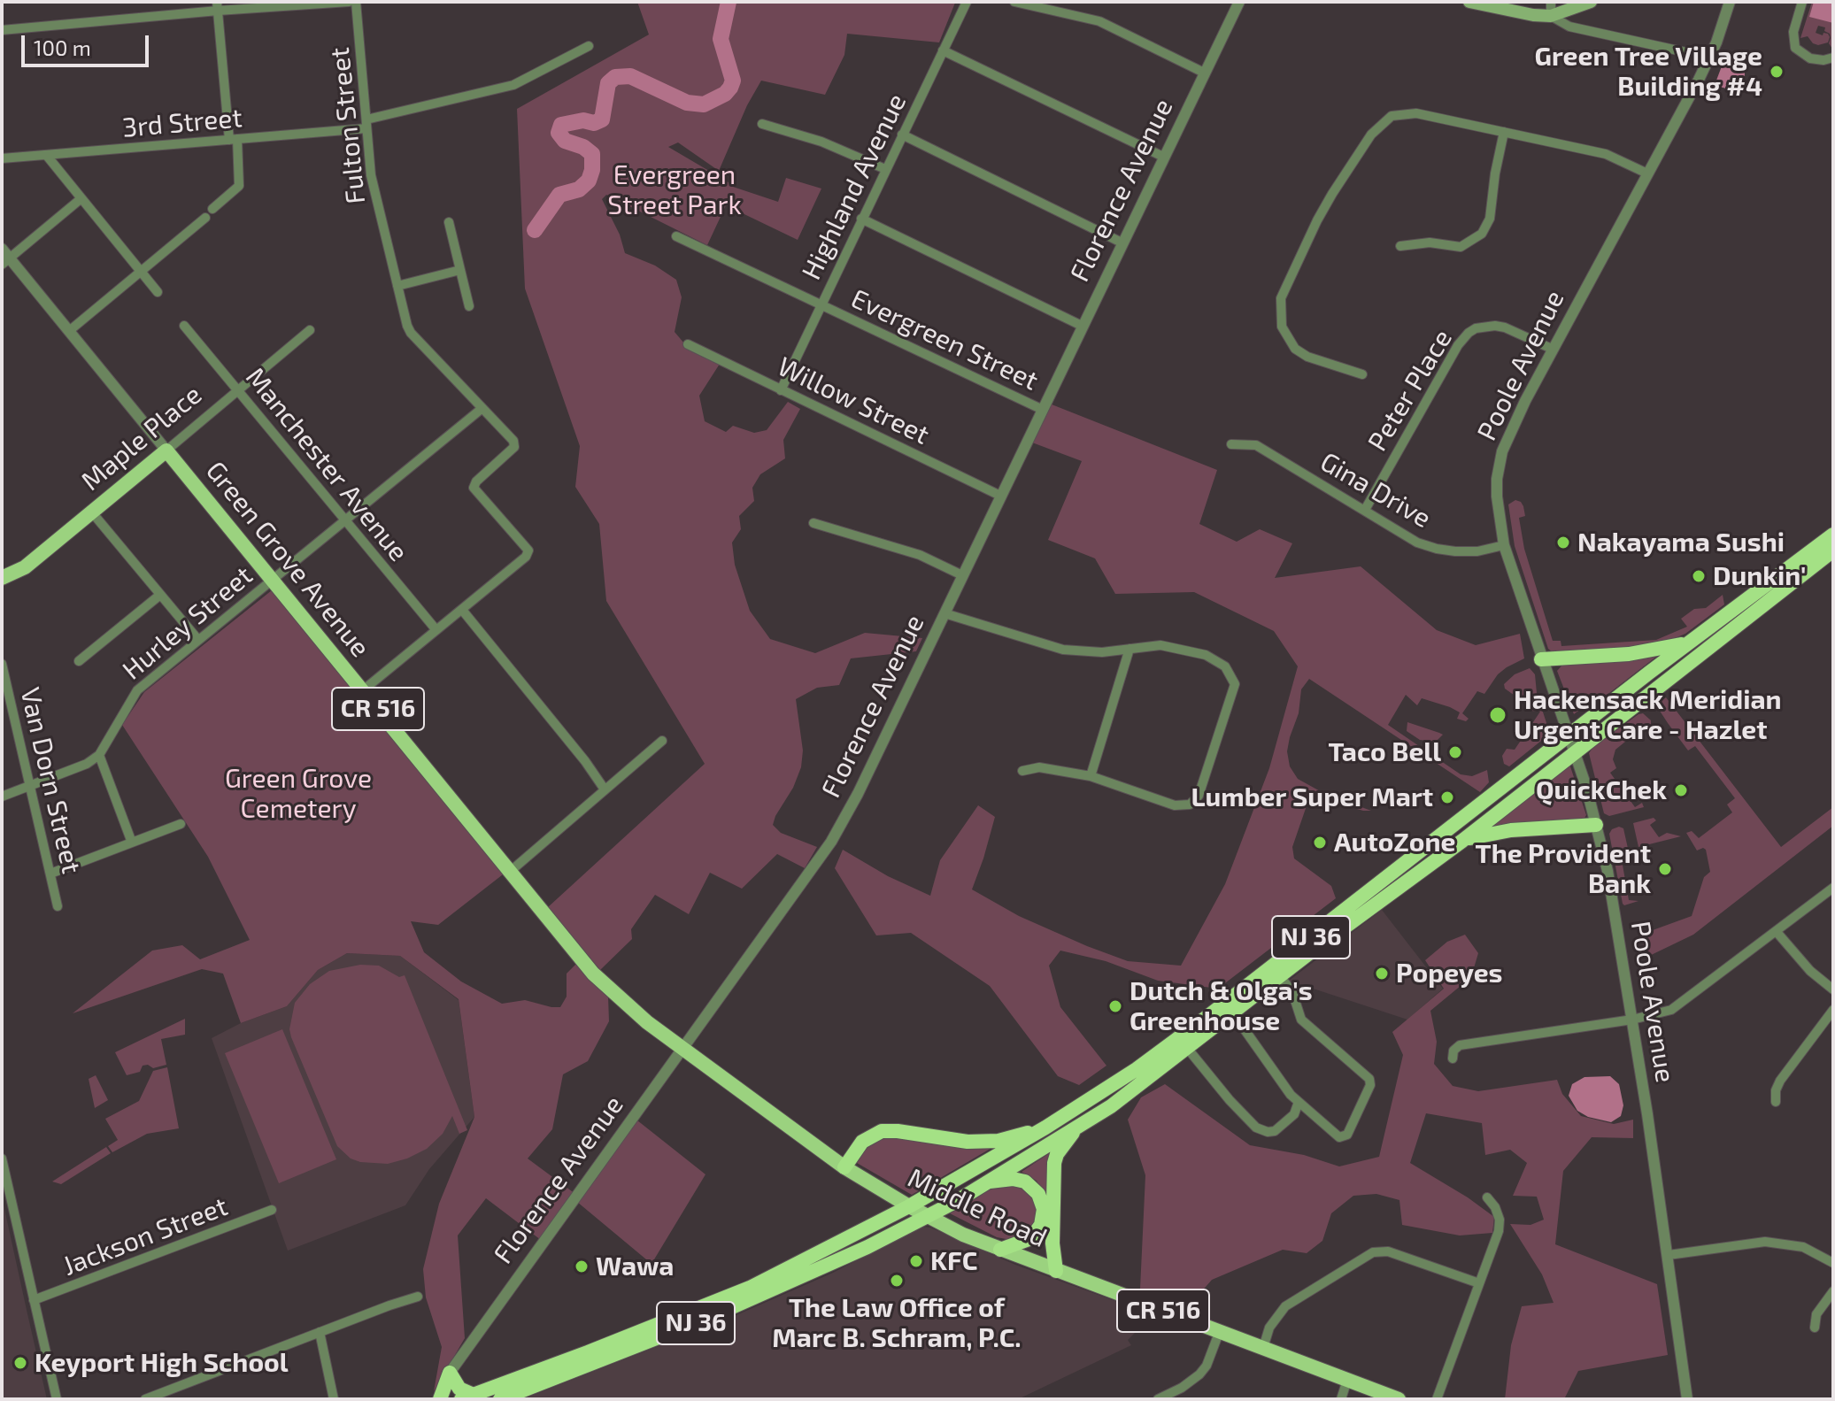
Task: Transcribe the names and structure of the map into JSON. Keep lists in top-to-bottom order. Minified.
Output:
{"streets":{"highway":["NJ 36"],"main road":["Maple Place","Green Grove Avenue","CR 516","Middle Road"],"street":["3rd Street","Fulton Street","Highland Avenue","Florence Avenue","Evergreen Street","Poole Avenue","Peter Place","Willow Street","Manchester Avenue","Gina Drive","Hurley Street","Van Dorn Street","Jackson Street"]},"crossings":[["3rd Street","Fulton Street"],["Fulton Street","Hurley Street"],["Highland Avenue","Evergreen Street"],["Highland Avenue","Willow Street"],["Florence Avenue","Evergreen Street"],["Florence Avenue","Willow Street"],["Florence Avenue","Middle Road"],["Poole Avenue","Peter Place"],["Poole Avenue","Gina Drive"],["Poole Avenue","NJ 36"],["Peter Place","Gina Drive"],["Maple Place","Manchester Avenue"],["Maple Place","Green Grove Avenue"],["Manchester Avenue","Hurley Street"],["Green Grove Avenue","Hurley Street"],["Green Grove Avenue","Middle Road"],["NJ 36","Middle Road"]],"parks":["Evergreen Street Park","Green Grove Cemetery"],"places":["Green Tree Village Building #4","Nakayama Sushi","Dunkin'","Hackensack Meridian Urgent Care - Hazlet","Taco Bell","QuickChek","Lumber Super Mart","AutoZone","The Provident Bank","Popeyes","Dutch & Olga's Greenhouse","KFC","Wawa","The Law Office of Marc B. Schram, P.C.","Keyport High School"],"scale_bar":"100 m"}
